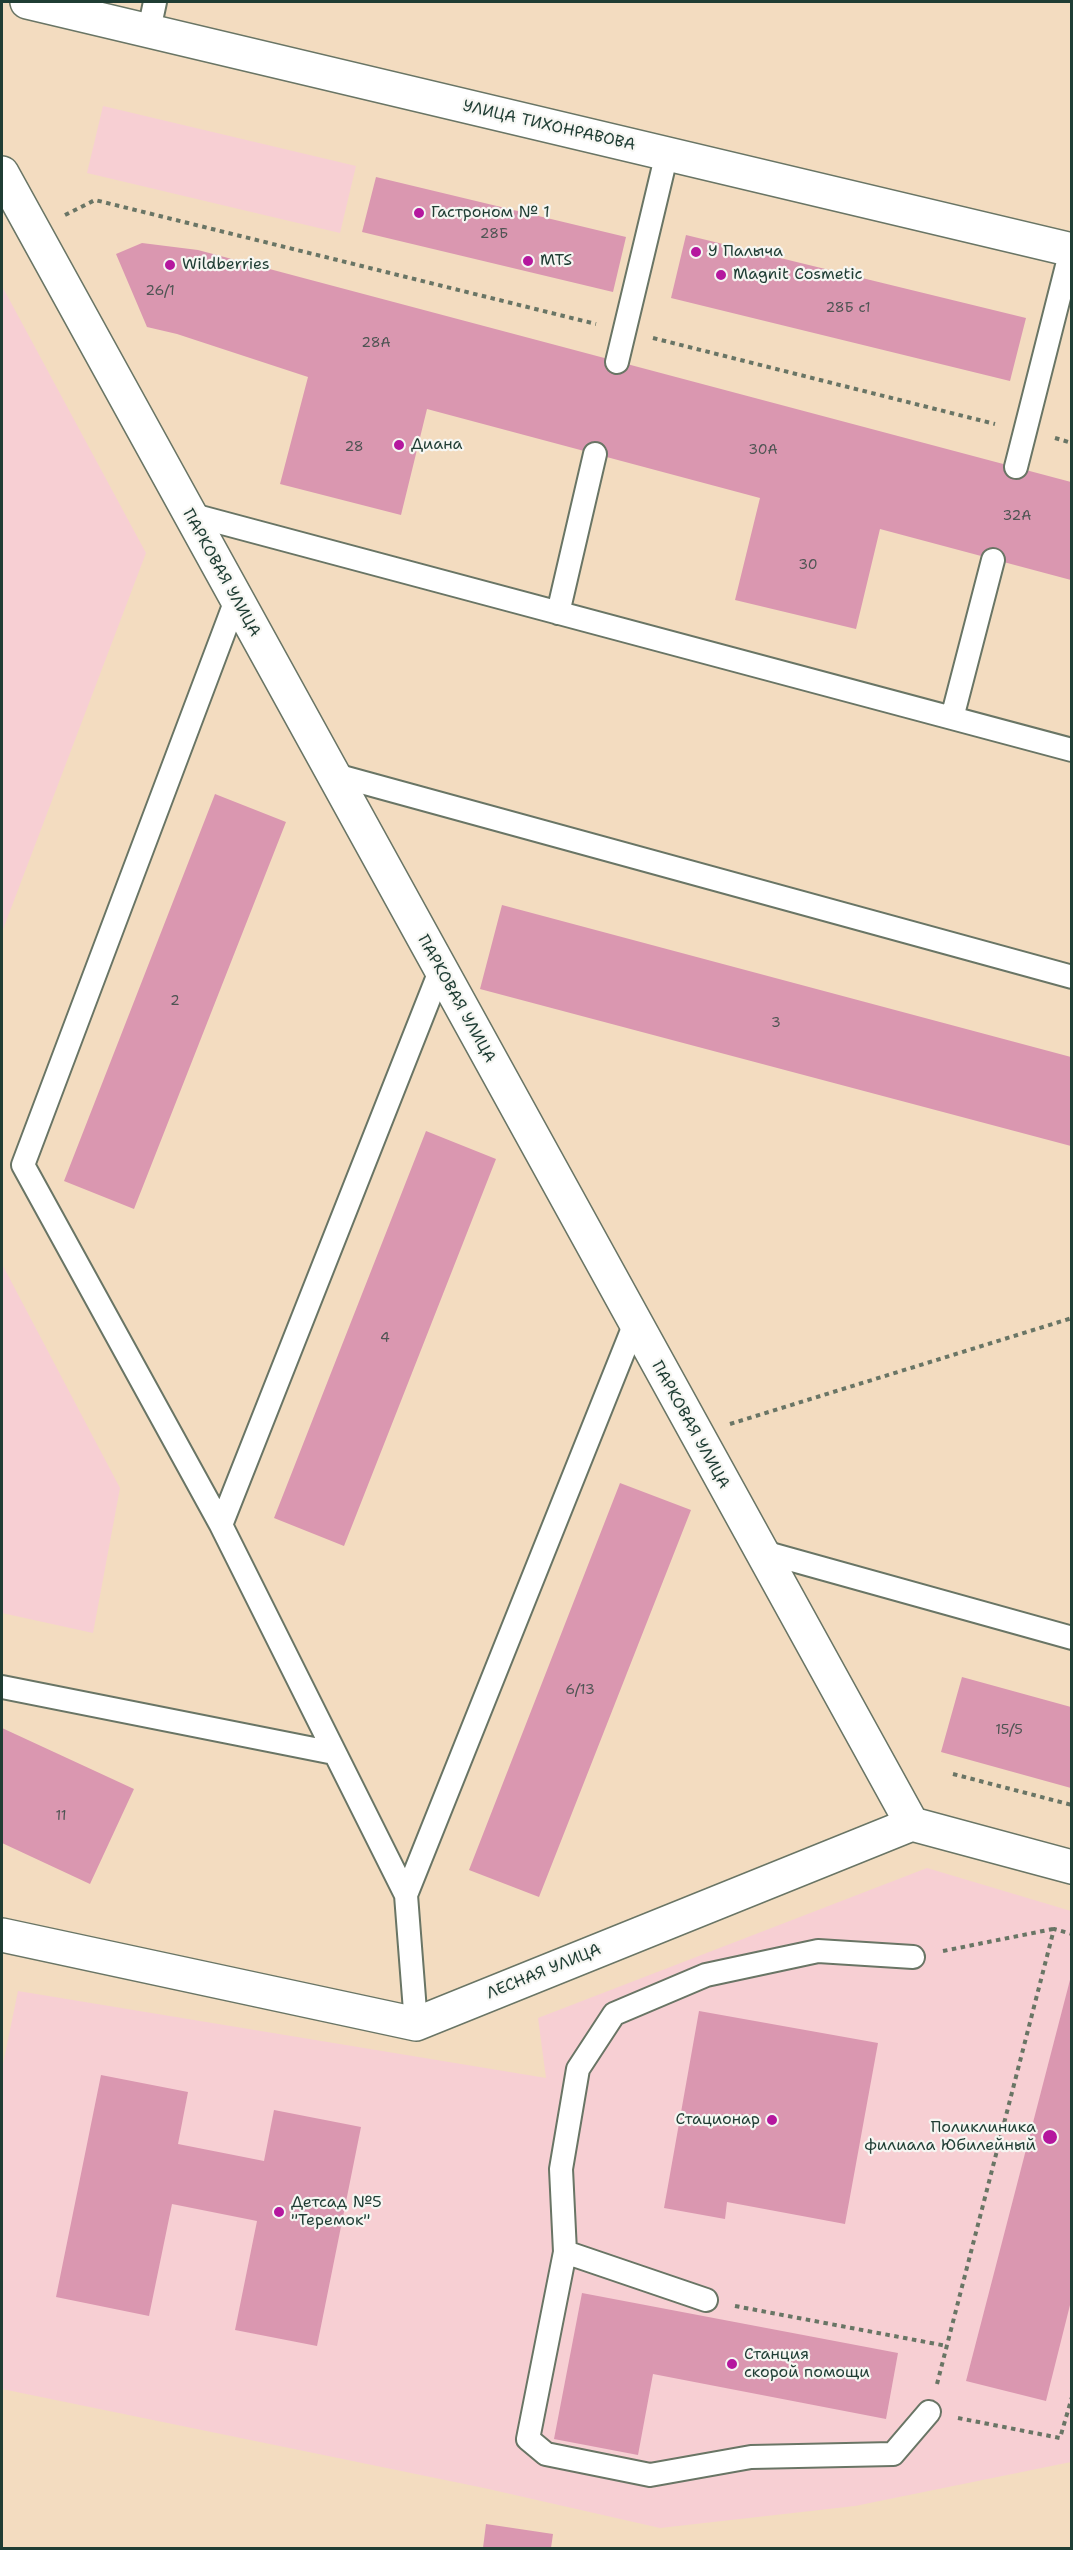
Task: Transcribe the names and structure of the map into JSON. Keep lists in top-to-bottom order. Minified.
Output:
{"streets":{"street":["УЛИЦА ТИХОНРАВОВА","ПАРКОВАЯ УЛИЦА","ЛЕСНАЯ УЛИЦА"]},"crossings":[["ПАРКОВАЯ УЛИЦА","ЛЕСНАЯ УЛИЦА"]],"places":["Гастроном № 1","У Палыча","MTS","Wildberries","Magnit Cosmetic","Диана","Стационар","Поликлиника филиала Юбилейный","Детсад №5 \"Теремок\"","Станция скорой помощи"],"house_numbers":["28Б","26/1","28Б с1","28А","28","30А","32А","30","2","3","4","6/13","15/5","11"]}
